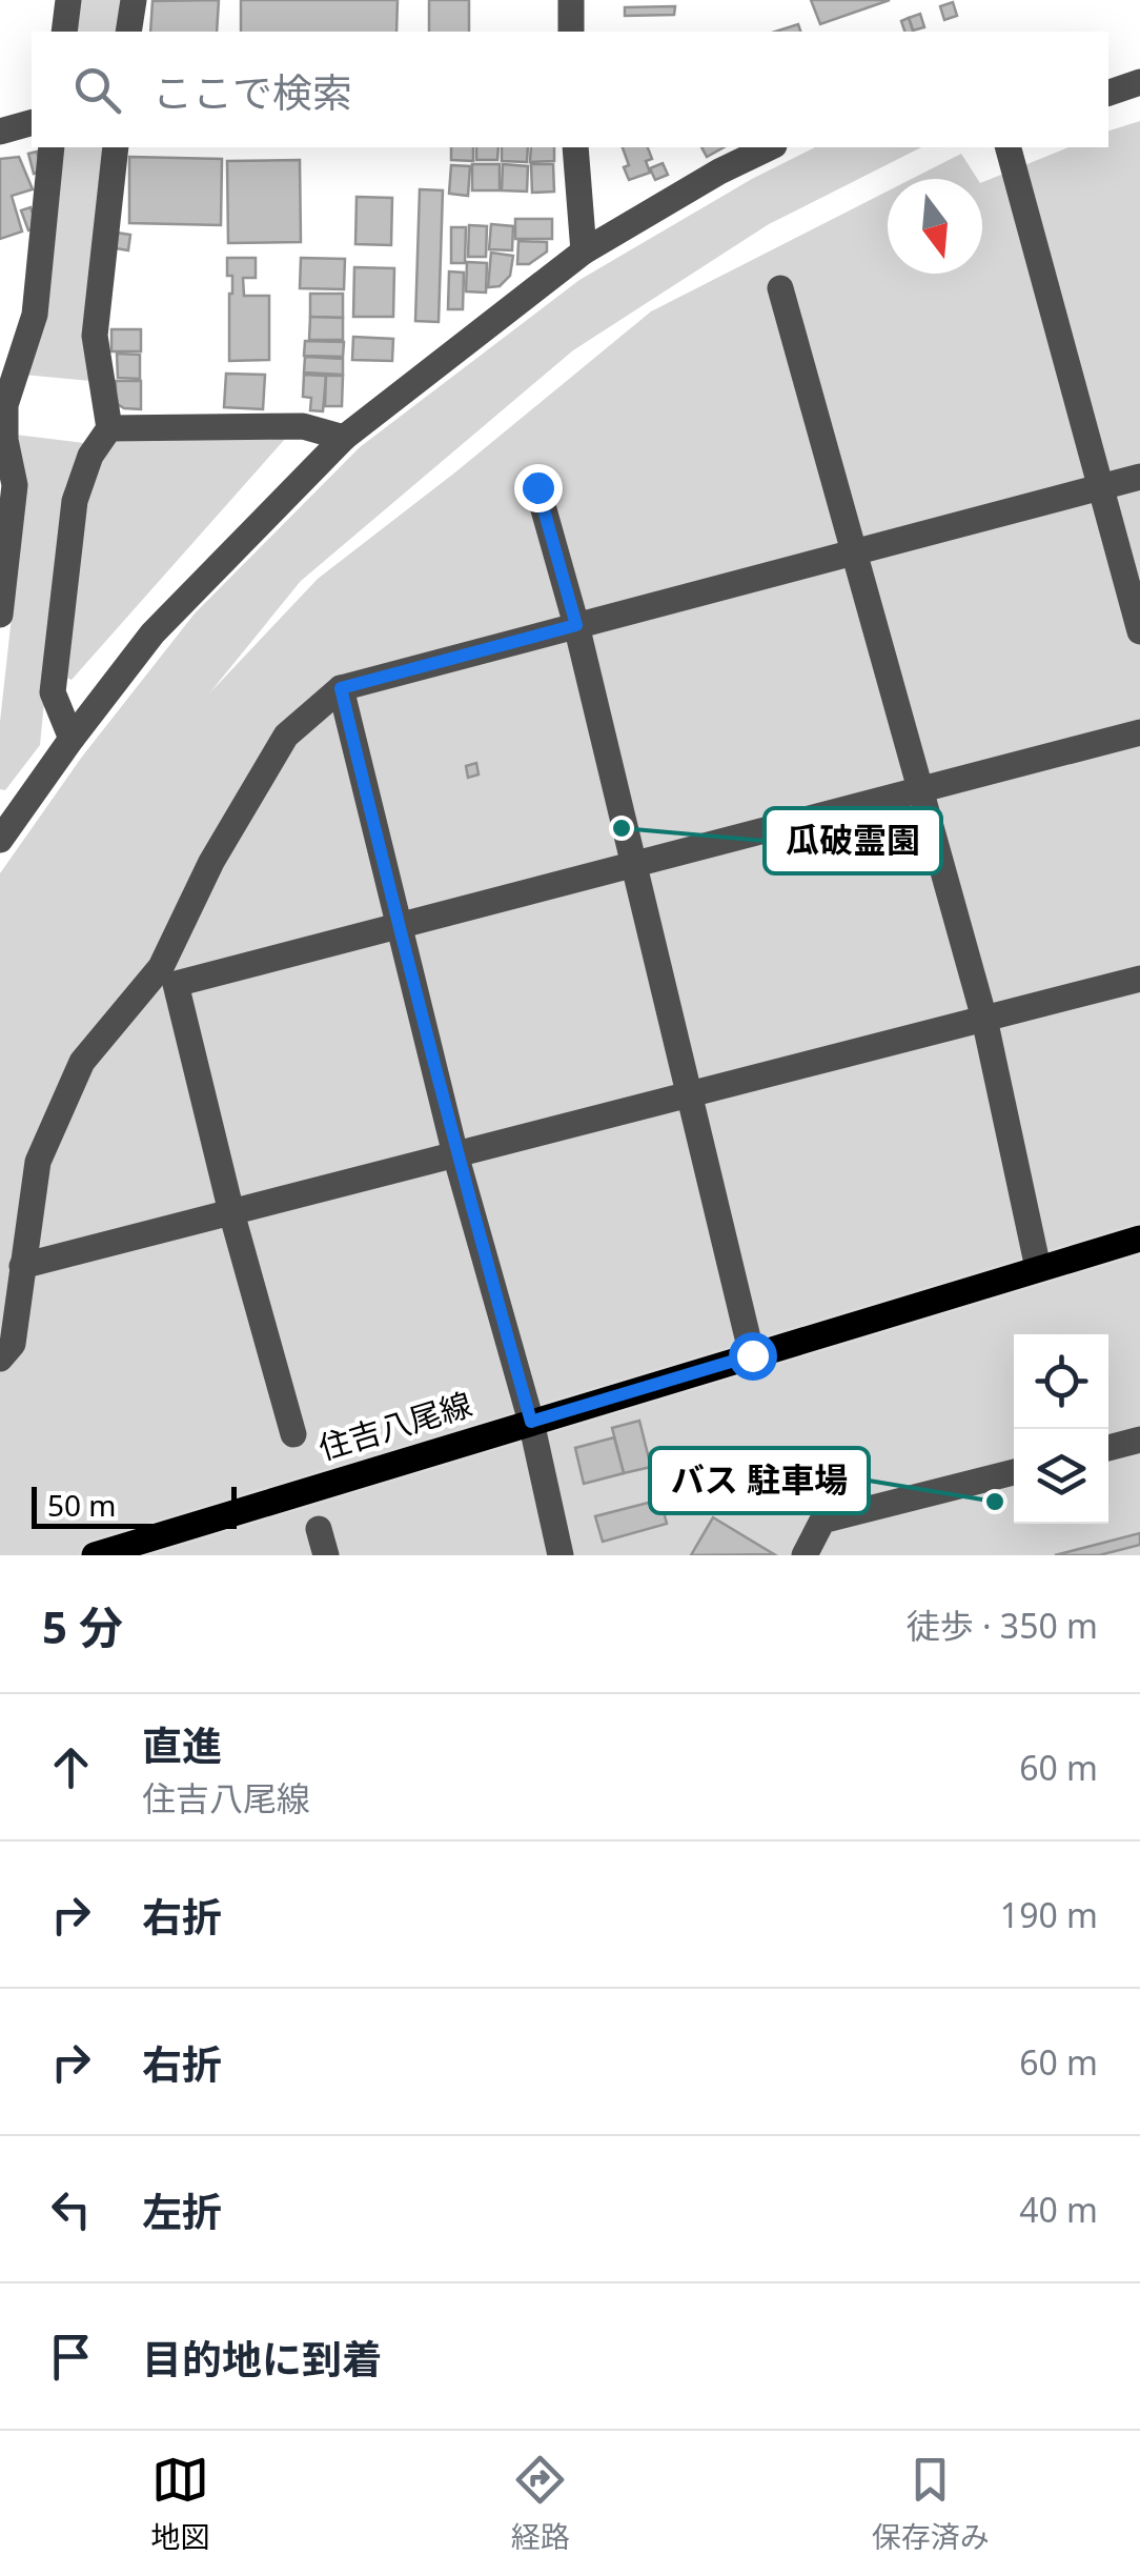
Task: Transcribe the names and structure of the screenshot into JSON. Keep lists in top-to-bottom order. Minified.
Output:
{"streets":{"main road":["住吉八尾線"]},"places":["瓜破霊園","バス 駐車場"],"scale_bar":"50 m","north":"bottom","page":{"search":"ここで検索","scale":"50 m","heading":["5 分","徒歩 · 350 m"],"list":[["直進","住吉八尾線","60 m"],["右折","190 m"],["右折","60 m"],["左折","40 m"],"目的地に到着"],"nav":["地図","経路","保存済み"]}}
